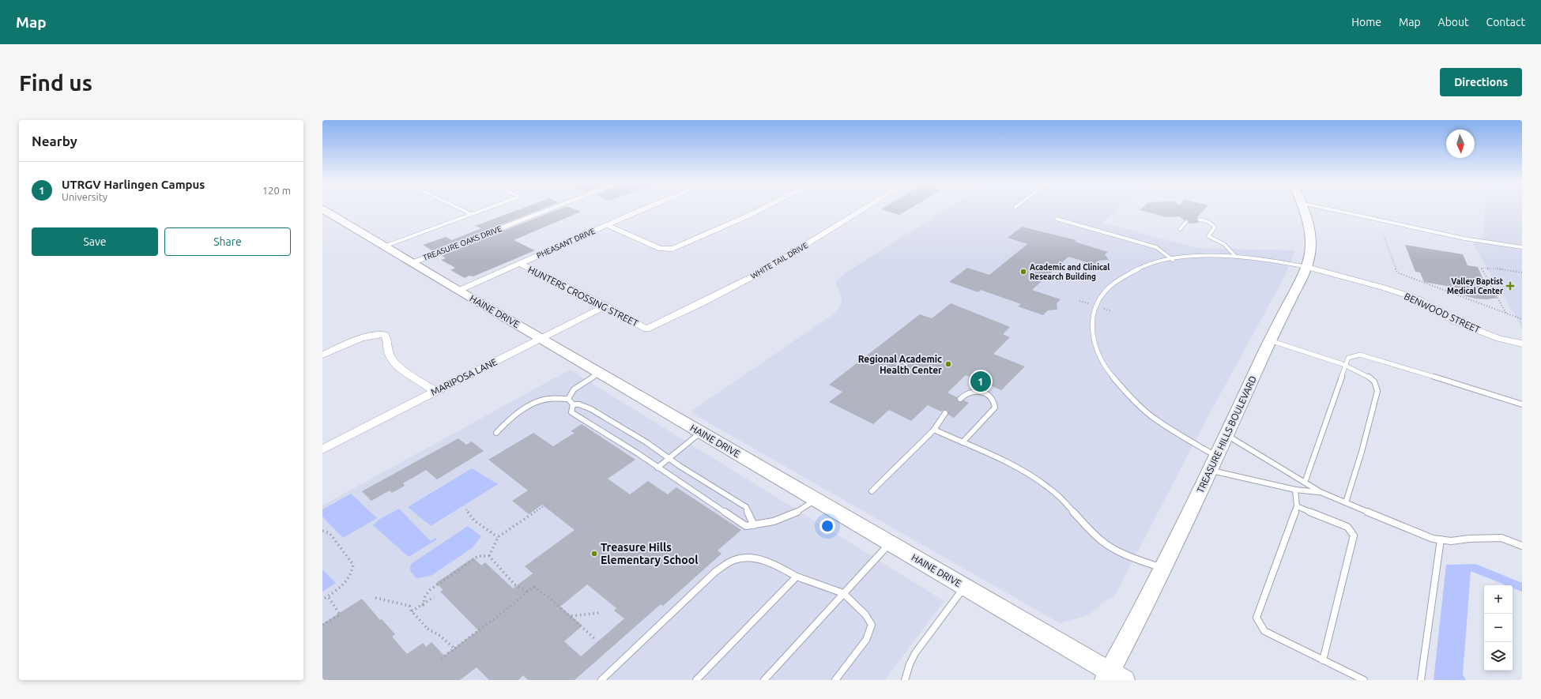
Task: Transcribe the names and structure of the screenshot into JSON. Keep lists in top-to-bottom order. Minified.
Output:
{"streets":{"street":["TREASURE OAKS DRIVE","PHEASANT DRIVE","WHITE TAIL DRIVE","HUNTERS CROSSING STREET","HAINE DRIVE","BENWOOD STREET","MARIPOSA LANE","TREASURE HILLS BOULEVARD"]},"crossings":[["TREASURE OAKS DRIVE","HAINE DRIVE"],["PHEASANT DRIVE","HUNTERS CROSSING STREET"],["PHEASANT DRIVE","HAINE DRIVE"],["WHITE TAIL DRIVE","HUNTERS CROSSING STREET"],["HUNTERS CROSSING STREET","MARIPOSA LANE"],["HAINE DRIVE","MARIPOSA LANE"],["HAINE DRIVE","TREASURE HILLS BOULEVARD"],["BENWOOD STREET","TREASURE HILLS BOULEVARD"]],"places":{"other":["Academic and Clinical Research Building","Regional Academic Health Center","Treasure Hills Elementary School"],"health":["Valley Baptist Medical Center"]},"north":"bottom","page":{"header":"Map","nav":["Home","Map","About","Contact"],"buttons":["Directions",["Save","Share"]],"title":"Find us","heading":"Nearby","list":[{"mark":"1","name":"UTRGV Harlingen Campus","note":"University","value":"120 m"}],"pins":"1","map_buttons":["+","−"]}}
